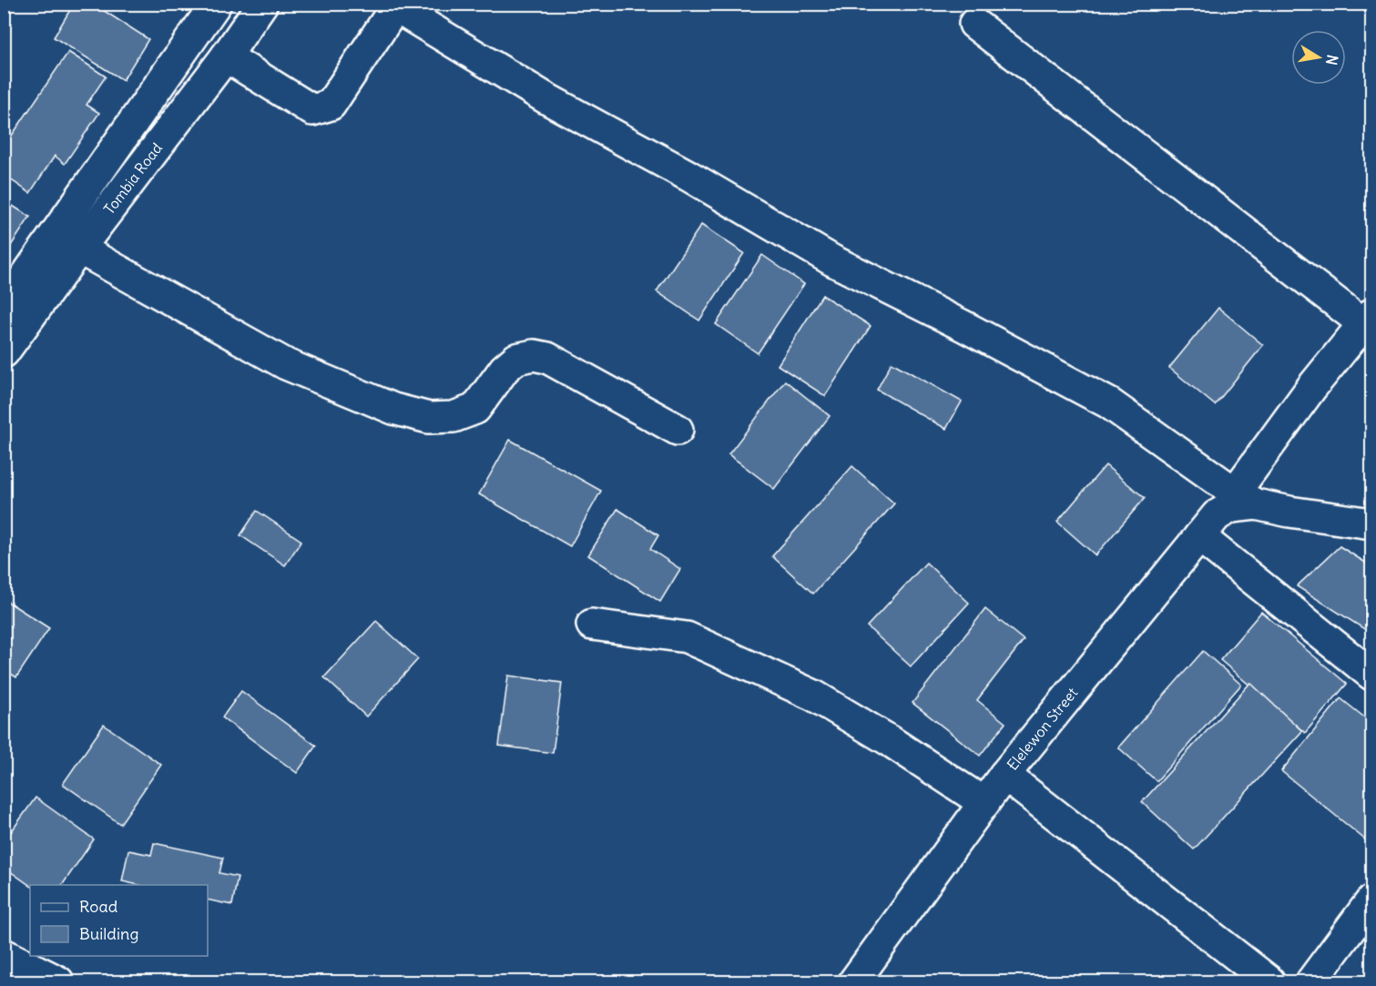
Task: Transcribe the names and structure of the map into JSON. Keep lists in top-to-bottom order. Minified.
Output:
{"streets":{"street":["Tombia Road","Elelewon Street"]},"legend":["Road","Building"],"north":"right"}
